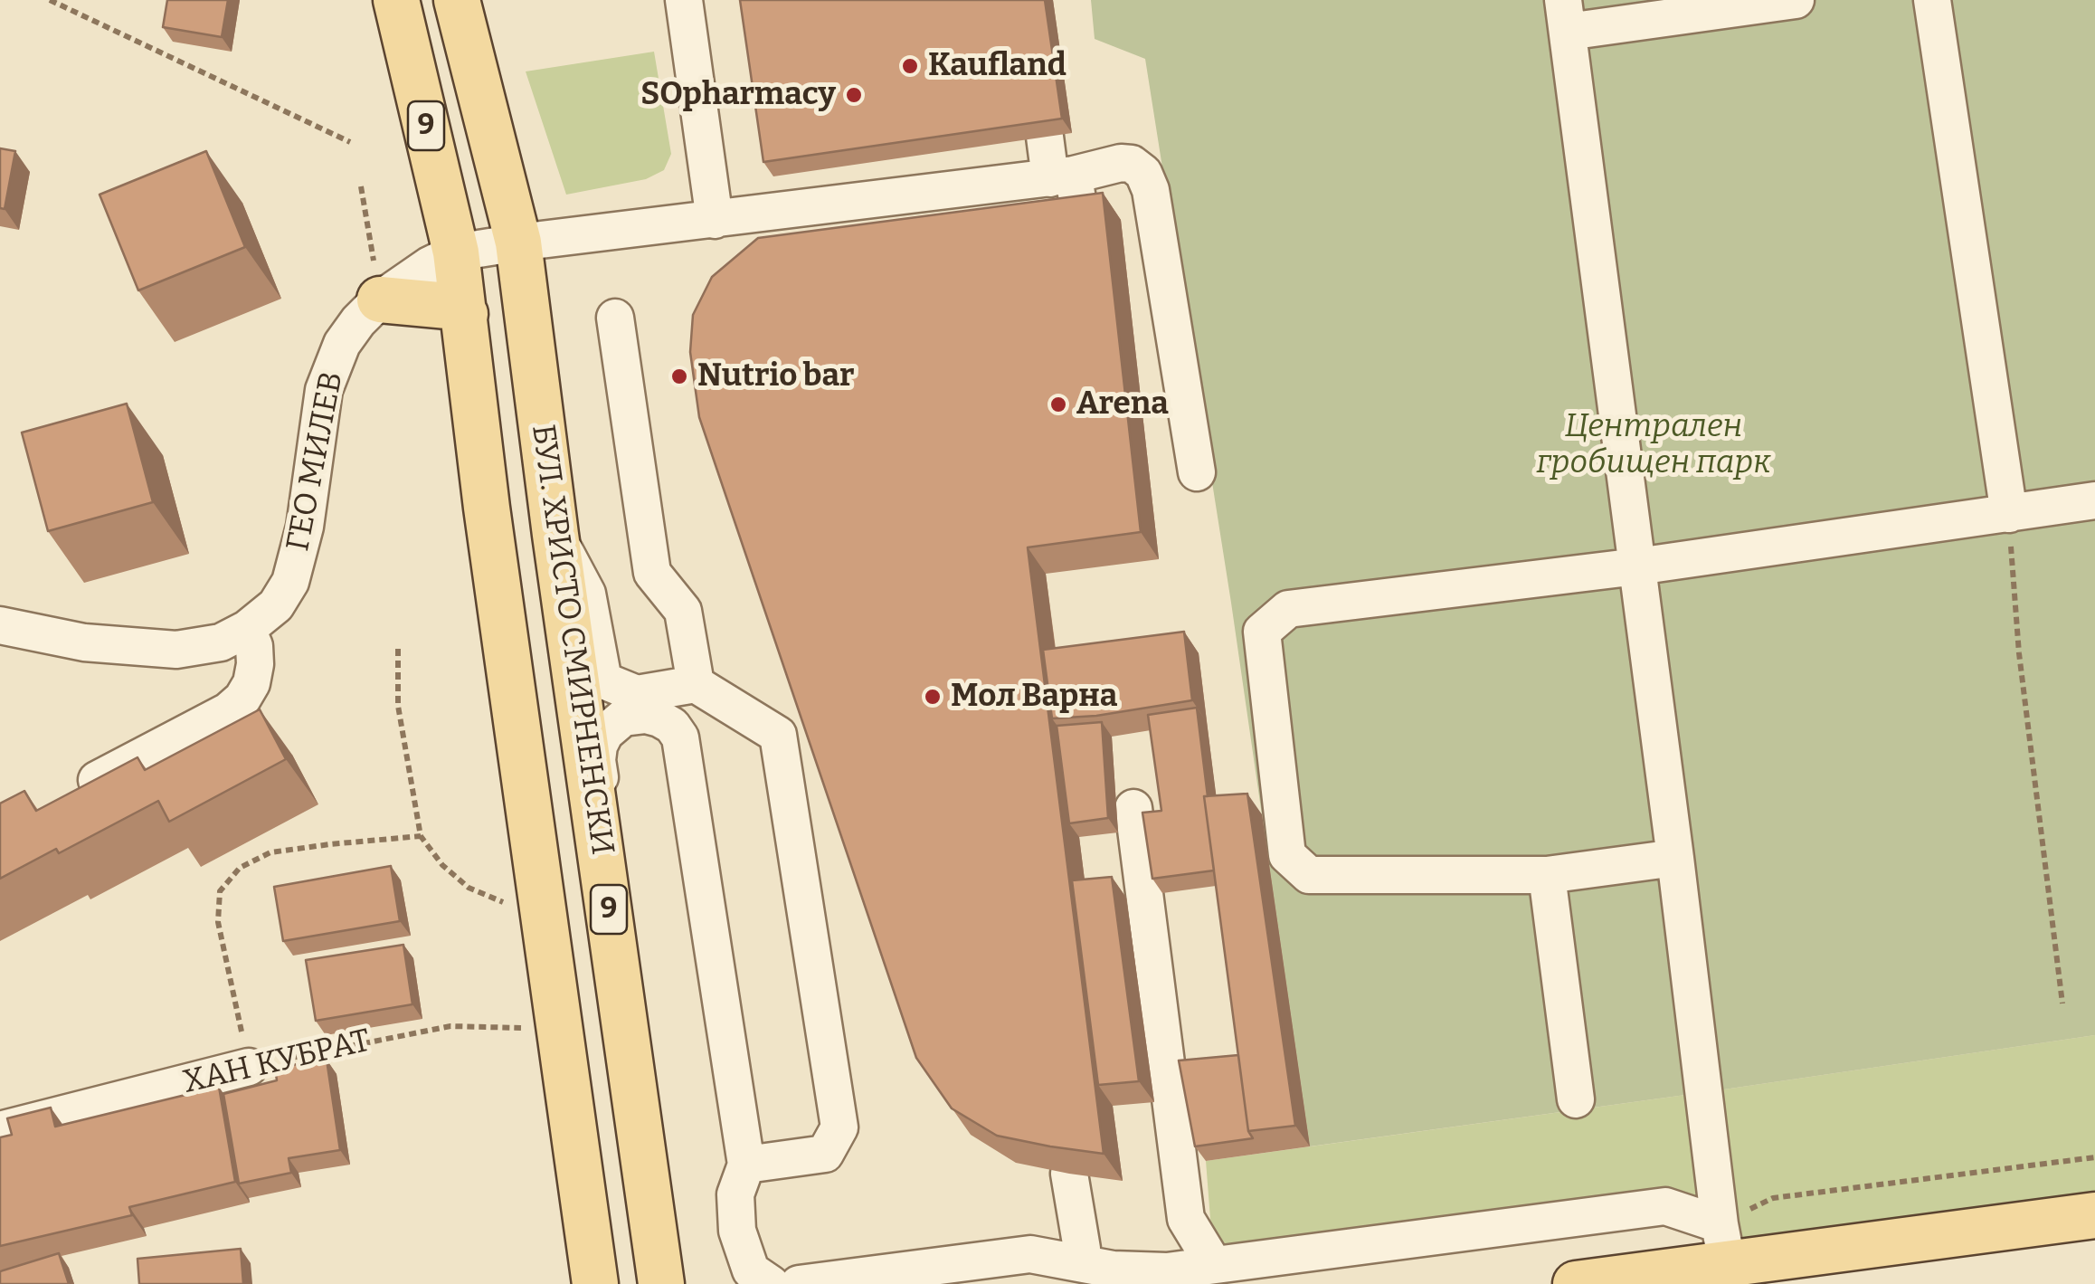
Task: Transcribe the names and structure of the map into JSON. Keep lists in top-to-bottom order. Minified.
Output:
{"streets":{"main road":["9","БУЛ. ХРИСТО СМИРНЕНСКИ"],"street":["ГЕО МИЛЕВ","ХАН КУБРАТ"]},"crossings":[["ГЕО МИЛЕВ","БУЛ. ХРИСТО СМИРНЕНСКИ"],["БУЛ. ХРИСТО СМИРНЕНСКИ","ХАН КУБРАТ"]],"parks":["Централен гробищен парк"],"places":["Kaufland","SOpharmacy","Nutrio bar","Arena","Мол Варна"]}
